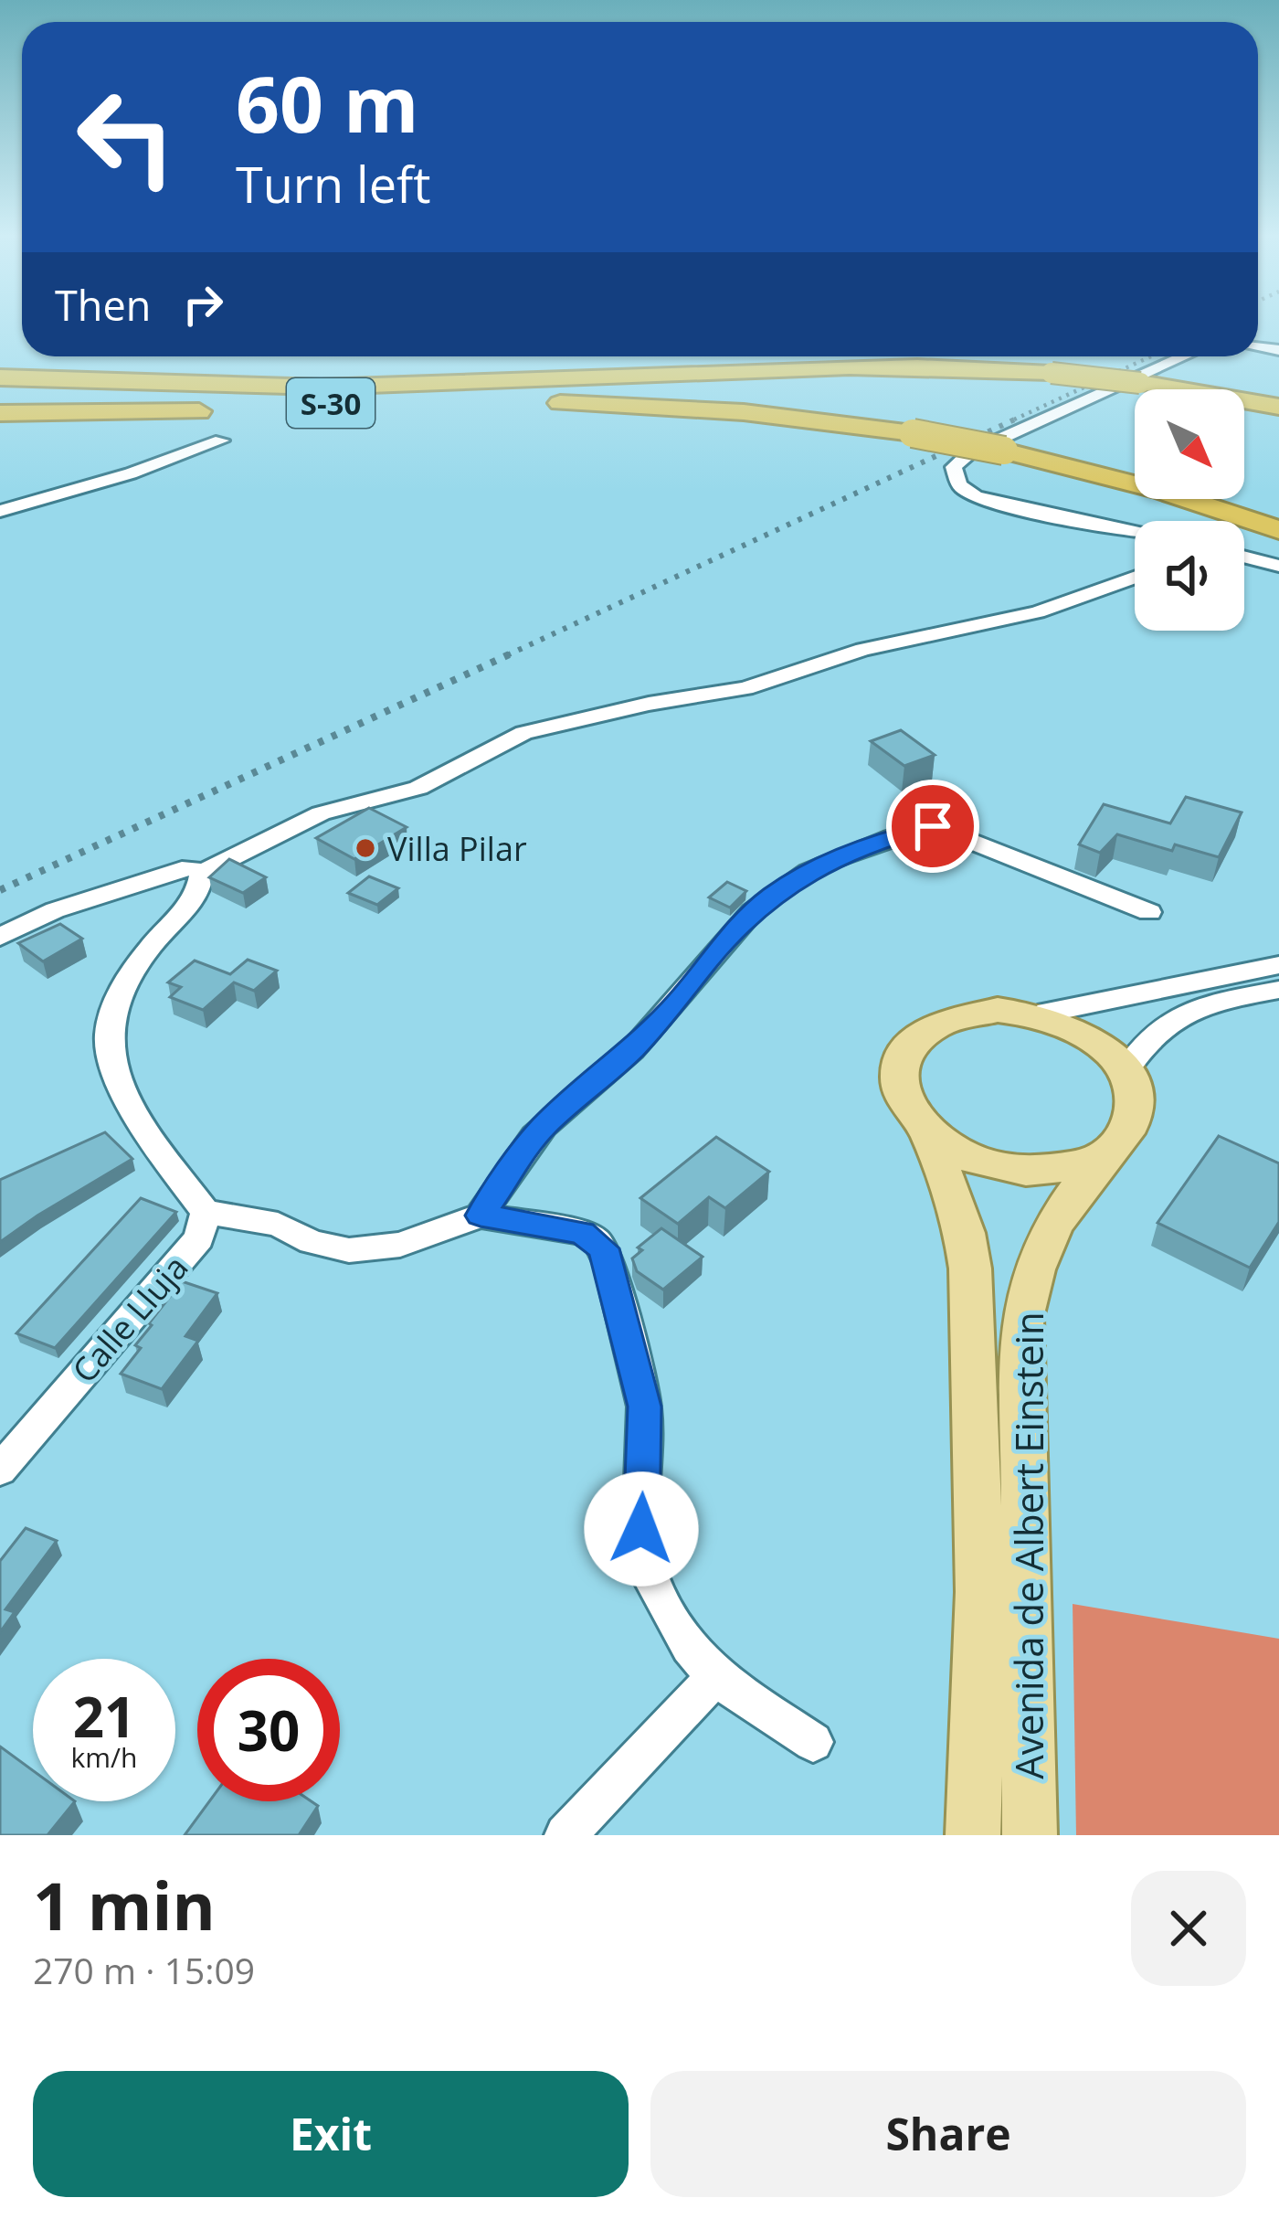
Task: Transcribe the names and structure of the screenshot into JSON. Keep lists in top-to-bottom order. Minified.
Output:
{"streets":{"highway":["S-30"],"main road":["Avenida de Albert Einstein"],"street":["Calle Lluja"]},"places":["Villa Pilar"],"north":"bottom right","page":{"turn":["60 m","Turn left"],"then":"Then","speed":"21 km/h","limit":"30","heading":["1 min","270 m · 15:09"],"buttons":["Exit","Share"]}}
